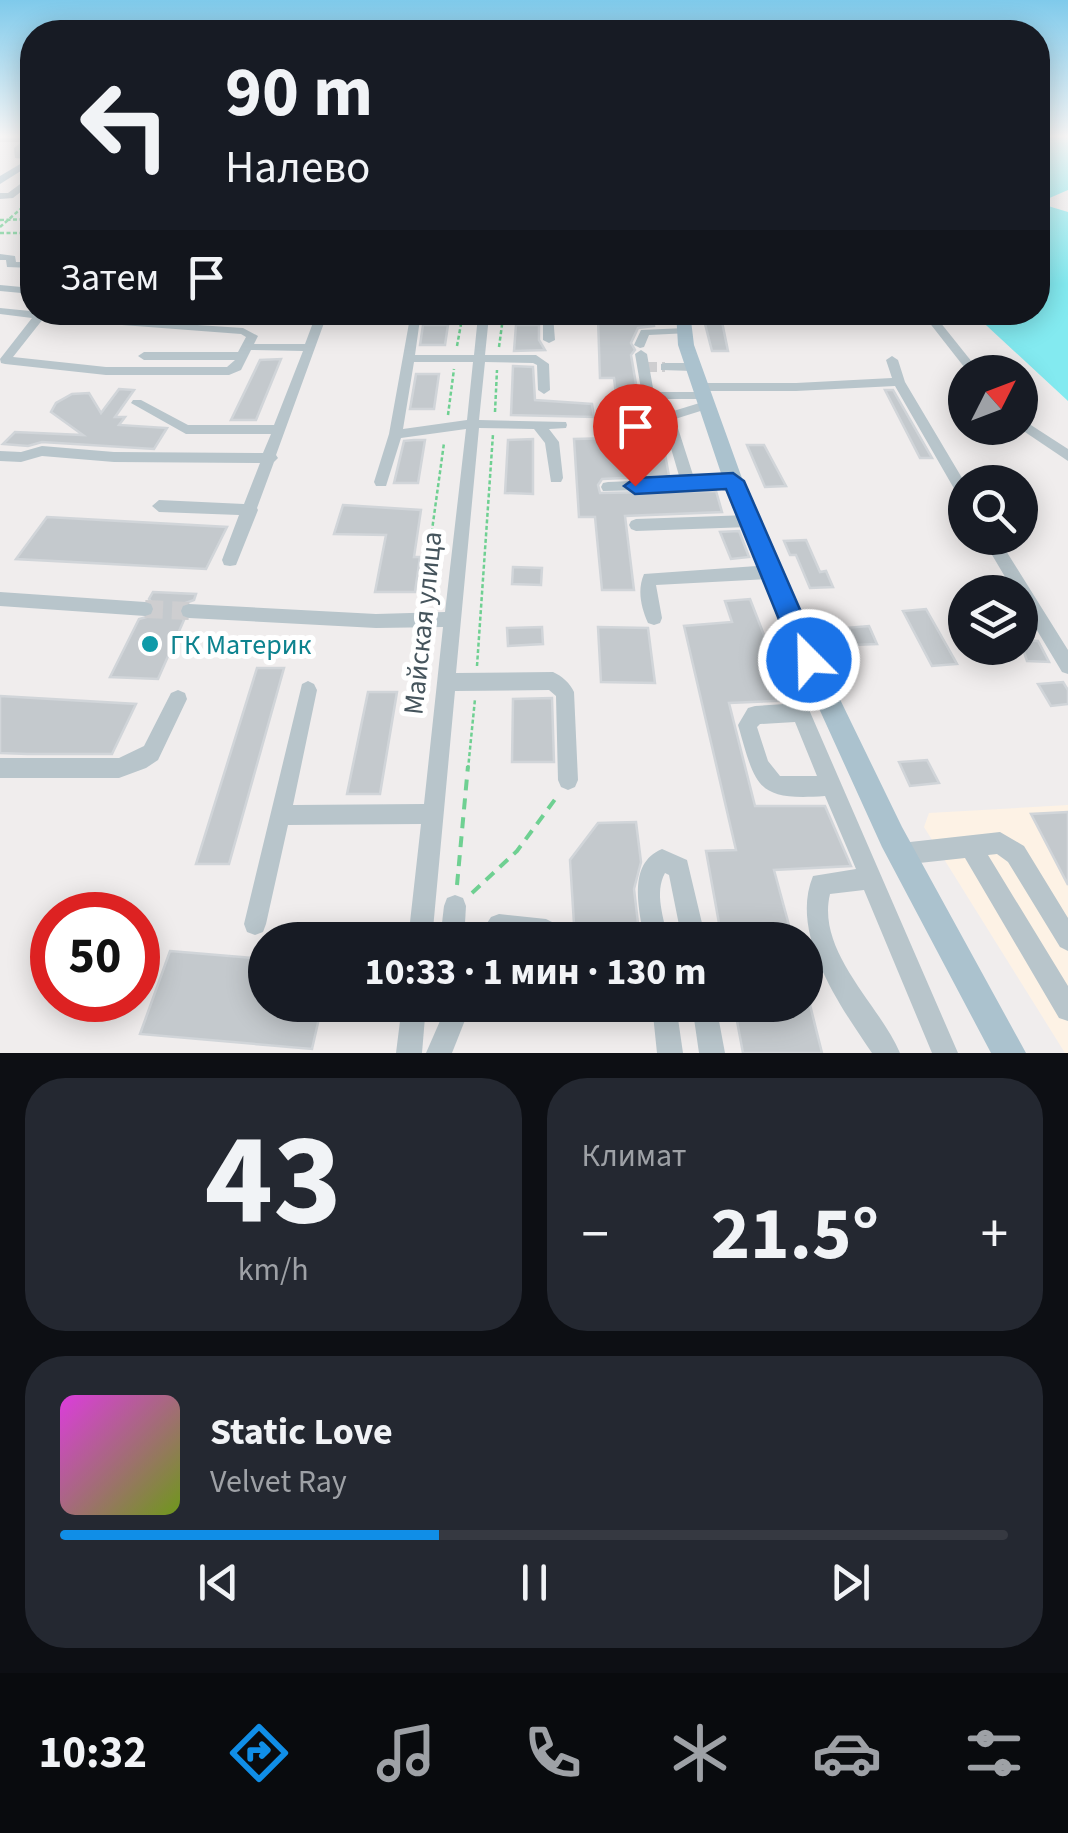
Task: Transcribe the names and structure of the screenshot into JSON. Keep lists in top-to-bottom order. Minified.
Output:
{"streets":{"street":["Майская улица"]},"places":["ГК Материк"],"north":"top right","page":{"turn":["90 m","Налево"],"then":"Затем","limit":"50","trip":"10:33 · 1 мин · 130 m","tile":[["43","km/h"],"Климат"],"heat":["−","21.5°","+"],"song":["Static Love","Velvet Ray"],"tabs":"10:32"}}
